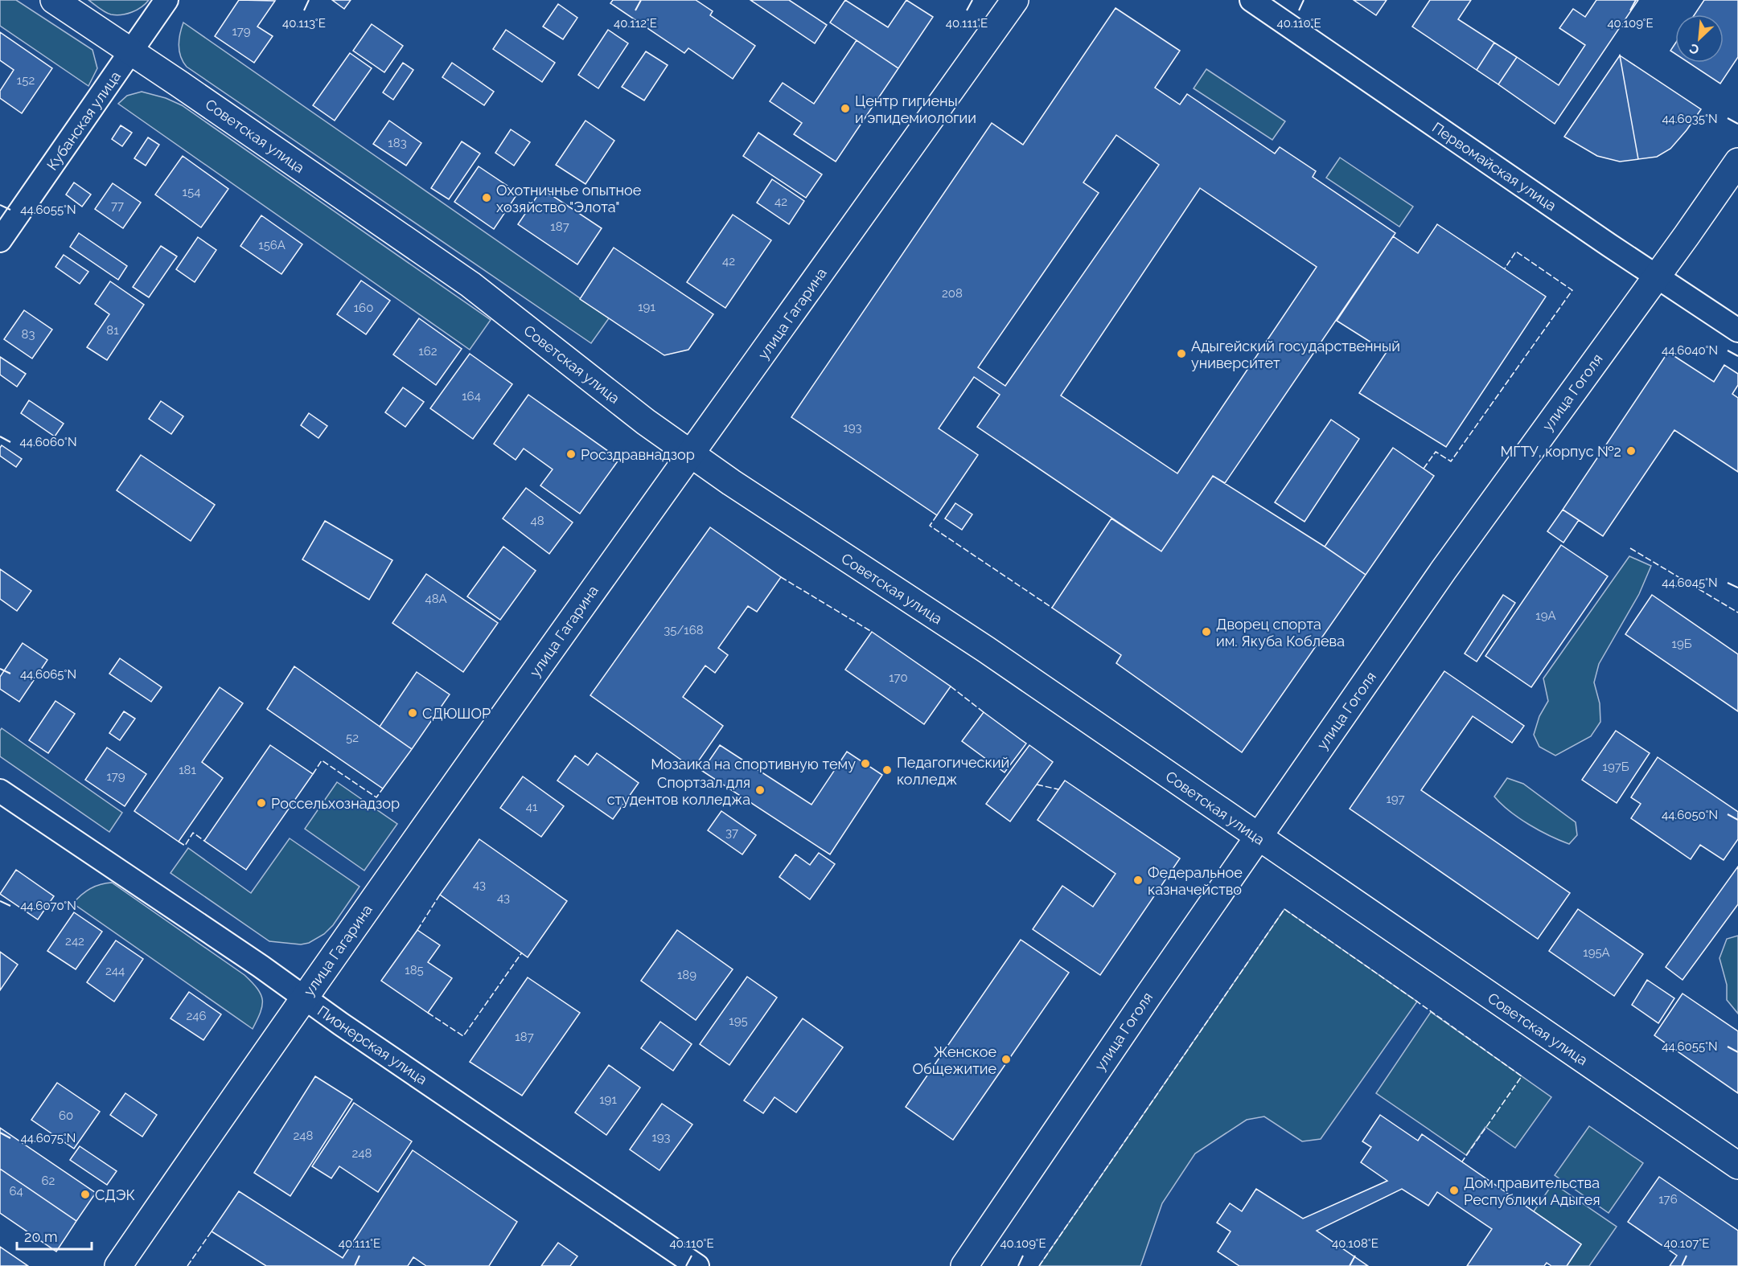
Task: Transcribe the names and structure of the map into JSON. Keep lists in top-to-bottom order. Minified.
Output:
{"streets":{"main road":["Советская улица","улица Гагарина","улица Гоголя"],"street":["Кубанская улица","Первомайская улица","Пионерская улица"]},"crossings":[["Кубанская улица","Советская улица"],["Советская улица","улица Гагарина"],["Советская улица","улица Гоголя"],["Первомайская улица","улица Гоголя"],["улица Гагарина","Пионерская улица"]],"places":["Центр гигиены и эпидемиологии","Охотничнье опытное хозяйство \"Элота\"","Адыгейский государственный университет","МГТУ, корпус №2","Росздравнадзор","Дворец спорта им. Якуба Коблева","СДЮШОР","Мозаика на спортивную тему","Педагогический колледж","Спортзал для студентов колледжа","Россельхознадзор","Федеральное казначейство","Женское Общежитие","Дом правительства Республики Адыгея","СДЭК"],"house_numbers":["179","152","183","154","42","77","187","156А","42","208","191","160","81","83","162","164","193","48","48А","19А","35/168","19Б","170","52","197Б","181","179","197","41","37","43","43","242","195А","185","244","189","246","195","187","191","60","248","193","248","62","64","176"],"scale_bar":"20 m","north":"bottom left","coordinates":["40.110°E","40.113°E","40.112°E","40.111°E","40.109°E","44.6035°N","44.6055°N","44.6040°N","44.6060°N","44.6045°N","44.6065°N","44.6050°N","44.6070°N","44.6075°N","40.108°E","40.107°E"]}
